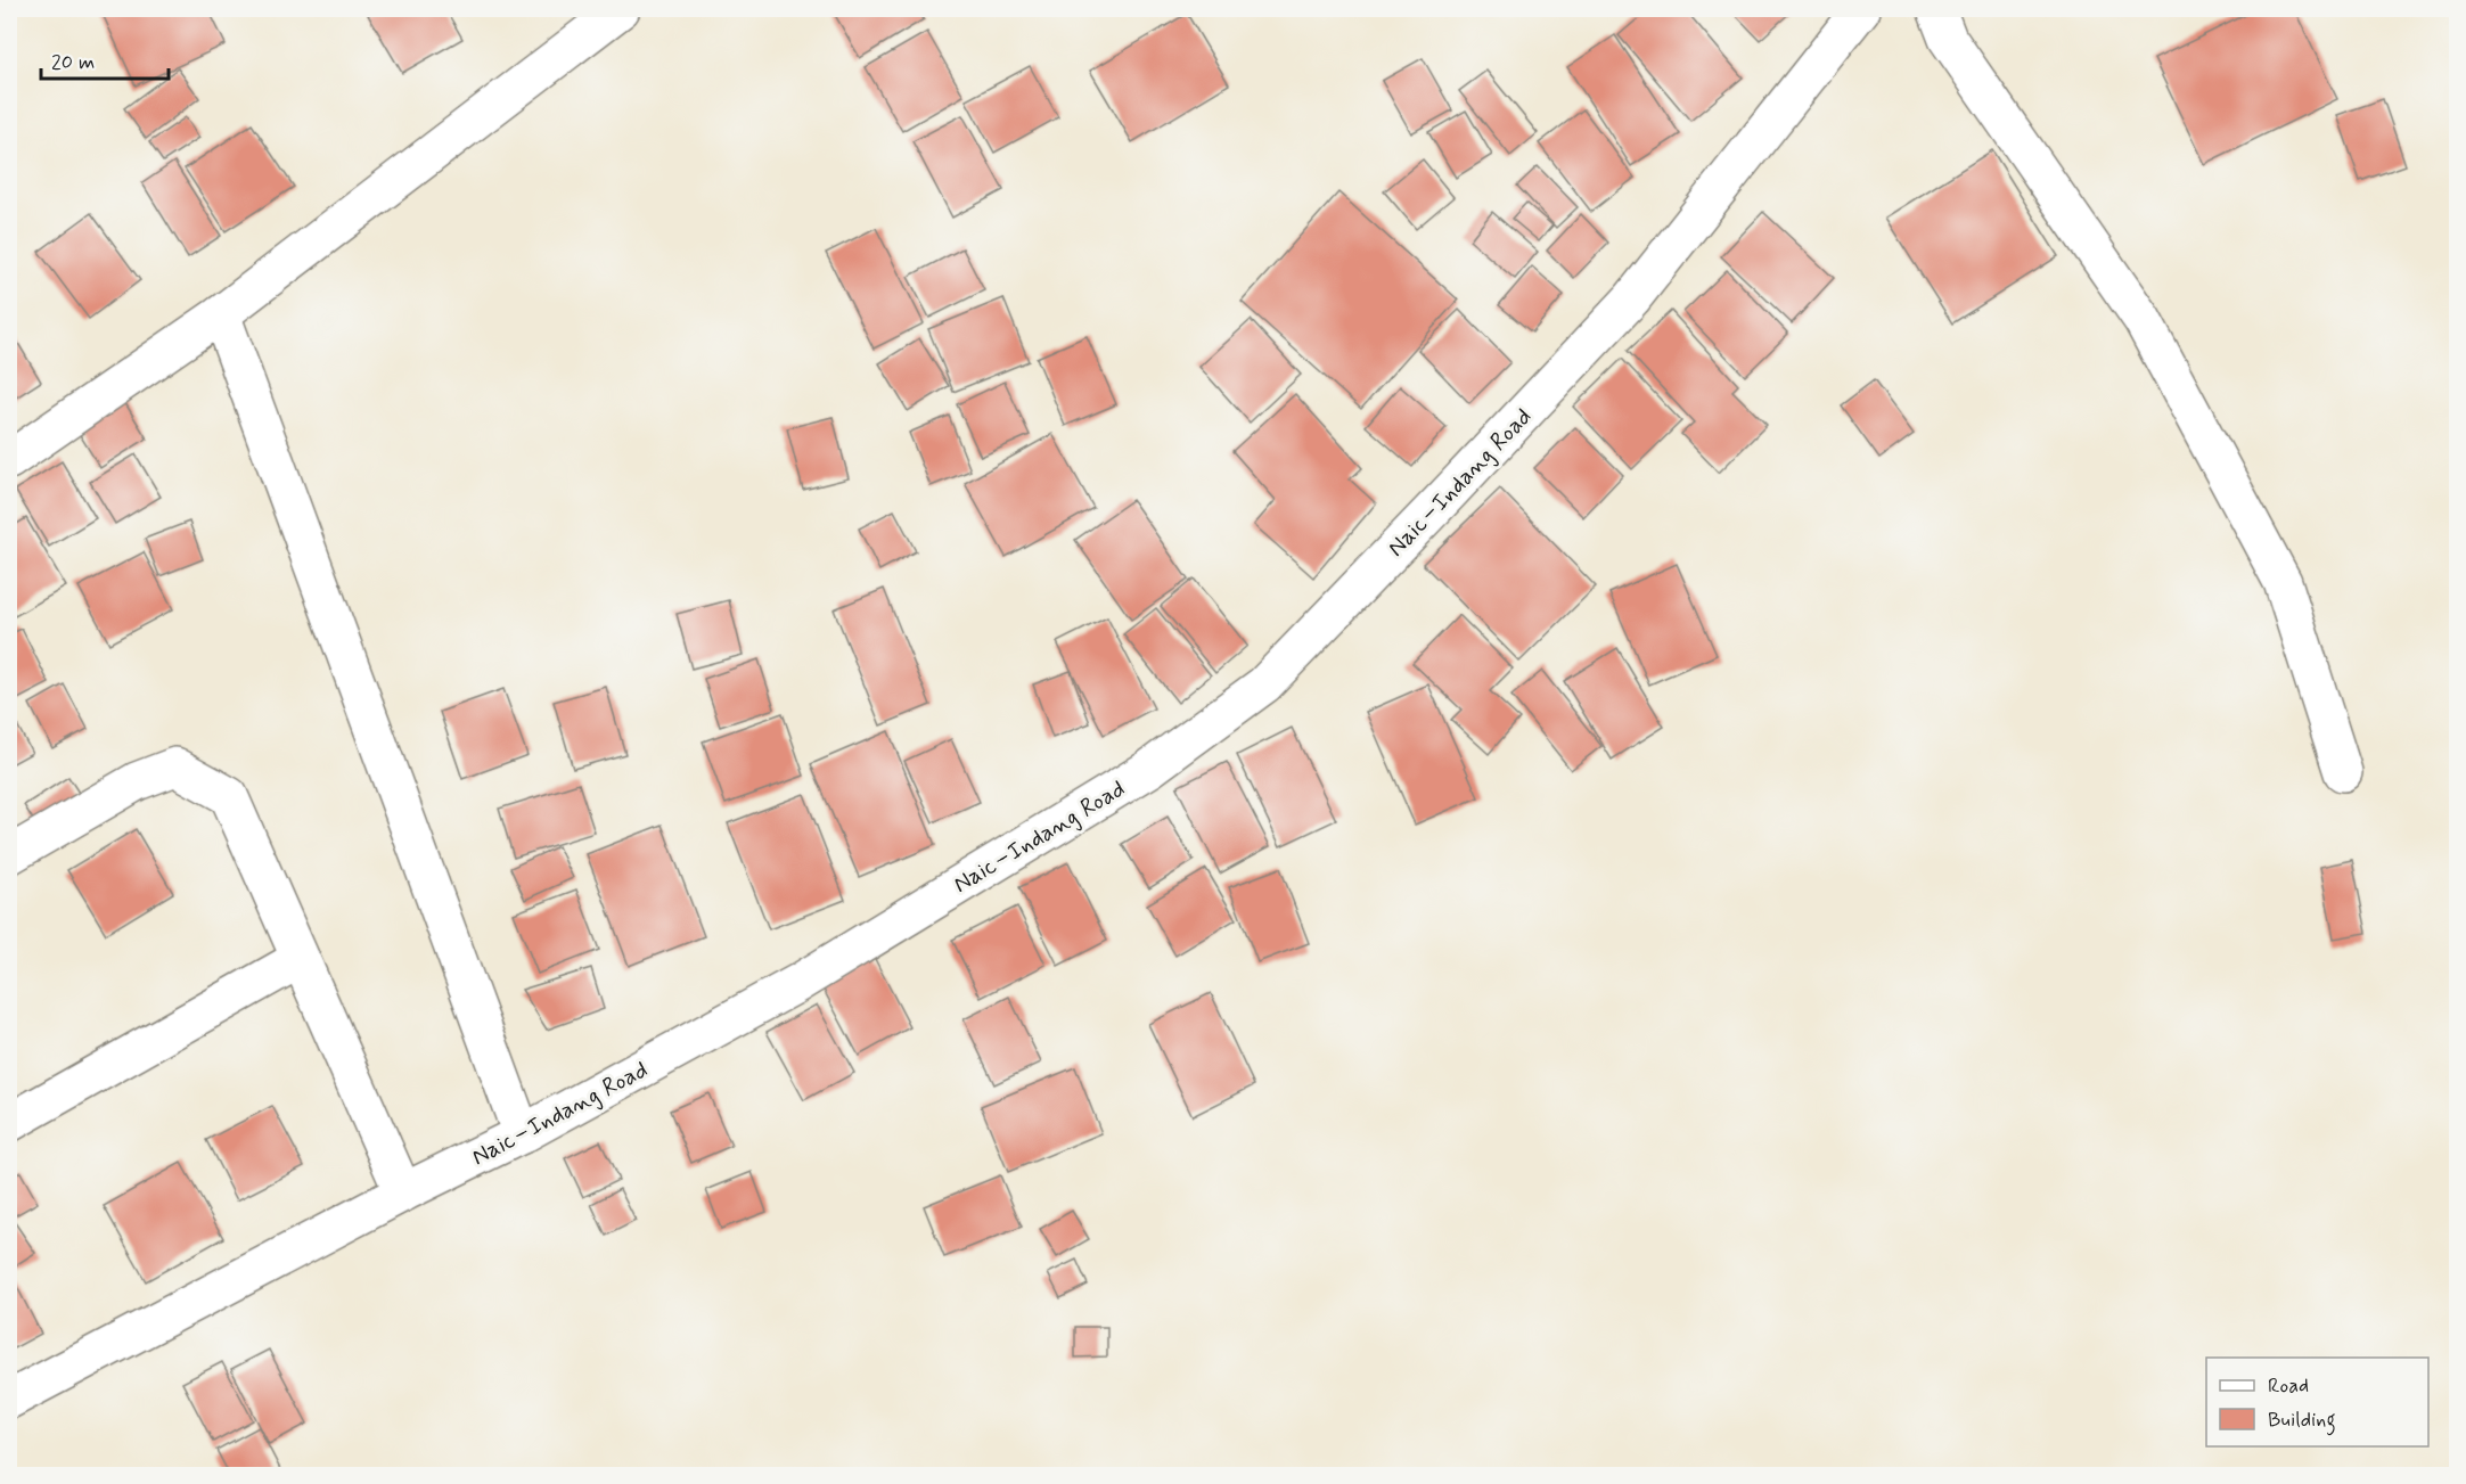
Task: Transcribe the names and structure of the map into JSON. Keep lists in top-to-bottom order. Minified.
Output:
{"streets":{"street":["Naic–Indang Road"]},"legend":["Road","Building"],"scale_bar":"20 m"}
